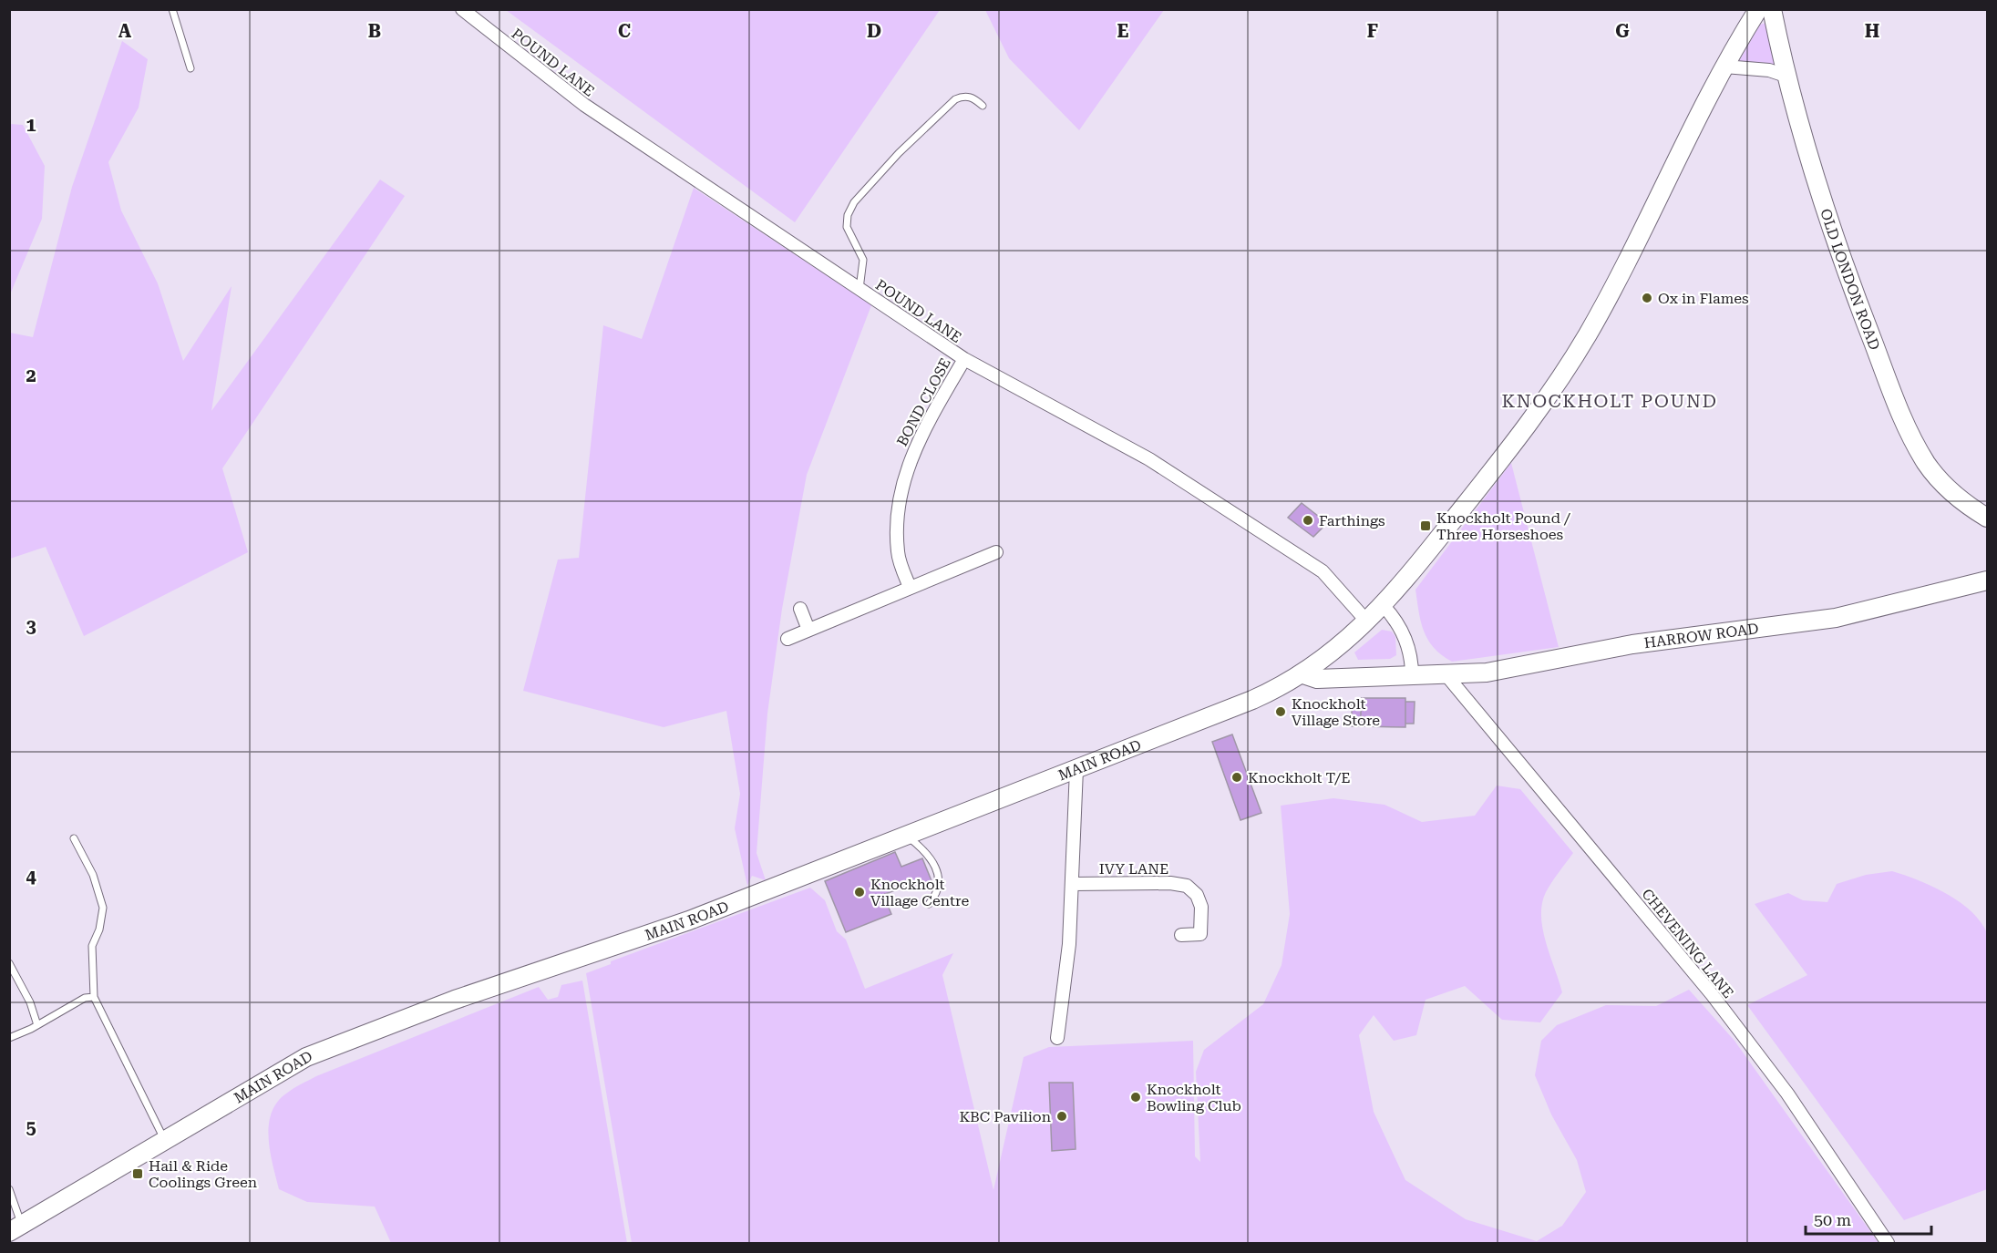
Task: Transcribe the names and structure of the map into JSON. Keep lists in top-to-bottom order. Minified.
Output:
{"streets":{"street":["POUND LANE","OLD LONDON ROAD","BOND CLOSE","HARROW ROAD","MAIN ROAD","IVY LANE","CHEVENING LANE"]},"crossings":[["POUND LANE","BOND CLOSE"],["POUND LANE","MAIN ROAD"],["HARROW ROAD","MAIN ROAD"],["HARROW ROAD","CHEVENING LANE"]],"districts":["KNOCKHOLT POUND"],"places":{"other":["Ox in Flames","Farthings","Knockholt Village Store","Knockholt T/E","Knockholt Village Centre","Knockholt Bowling Club","KBC Pavilion"],"transit":["Knockholt Pound / Three Horseshoes","Hail & Ride Coolings Green"]},"scale_bar":"50 m","grid":{"columns":["A","B","C","D","E","F","G","H"],"rows":["1","2","3","4","5"]}}
